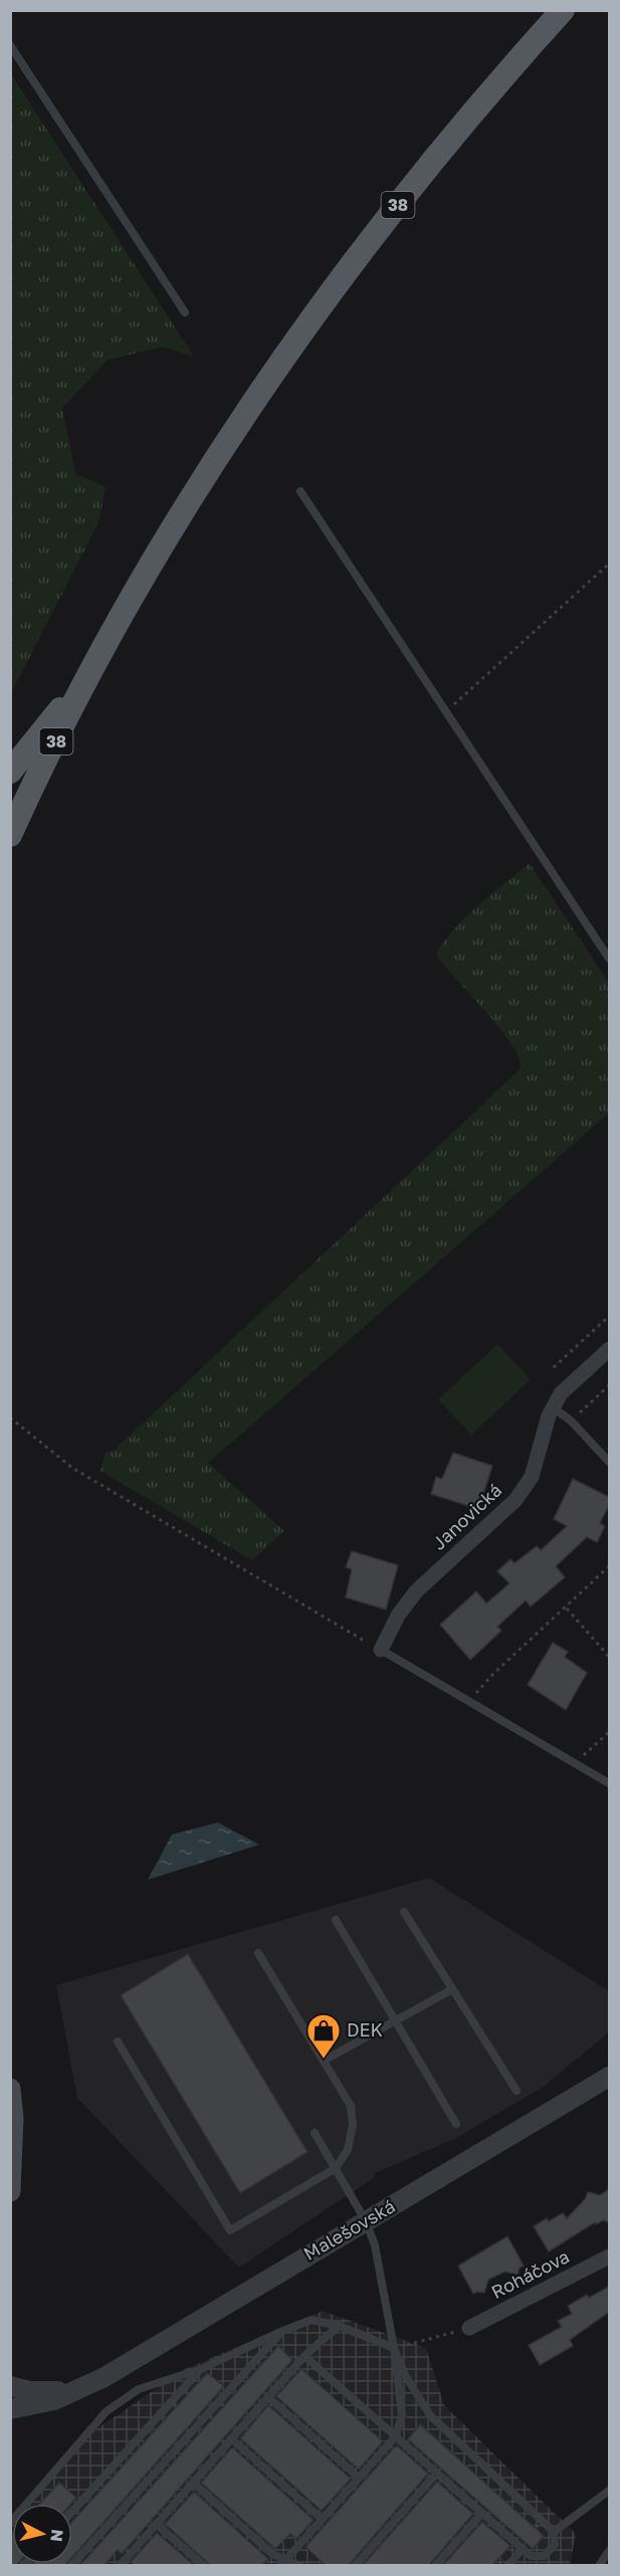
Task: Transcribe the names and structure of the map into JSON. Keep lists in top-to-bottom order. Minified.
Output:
{"streets":{"main road":["38"],"street":["Janovická","Malešovská","Roháčova"]},"places":{"shop":["DEK"]},"north":"right"}
